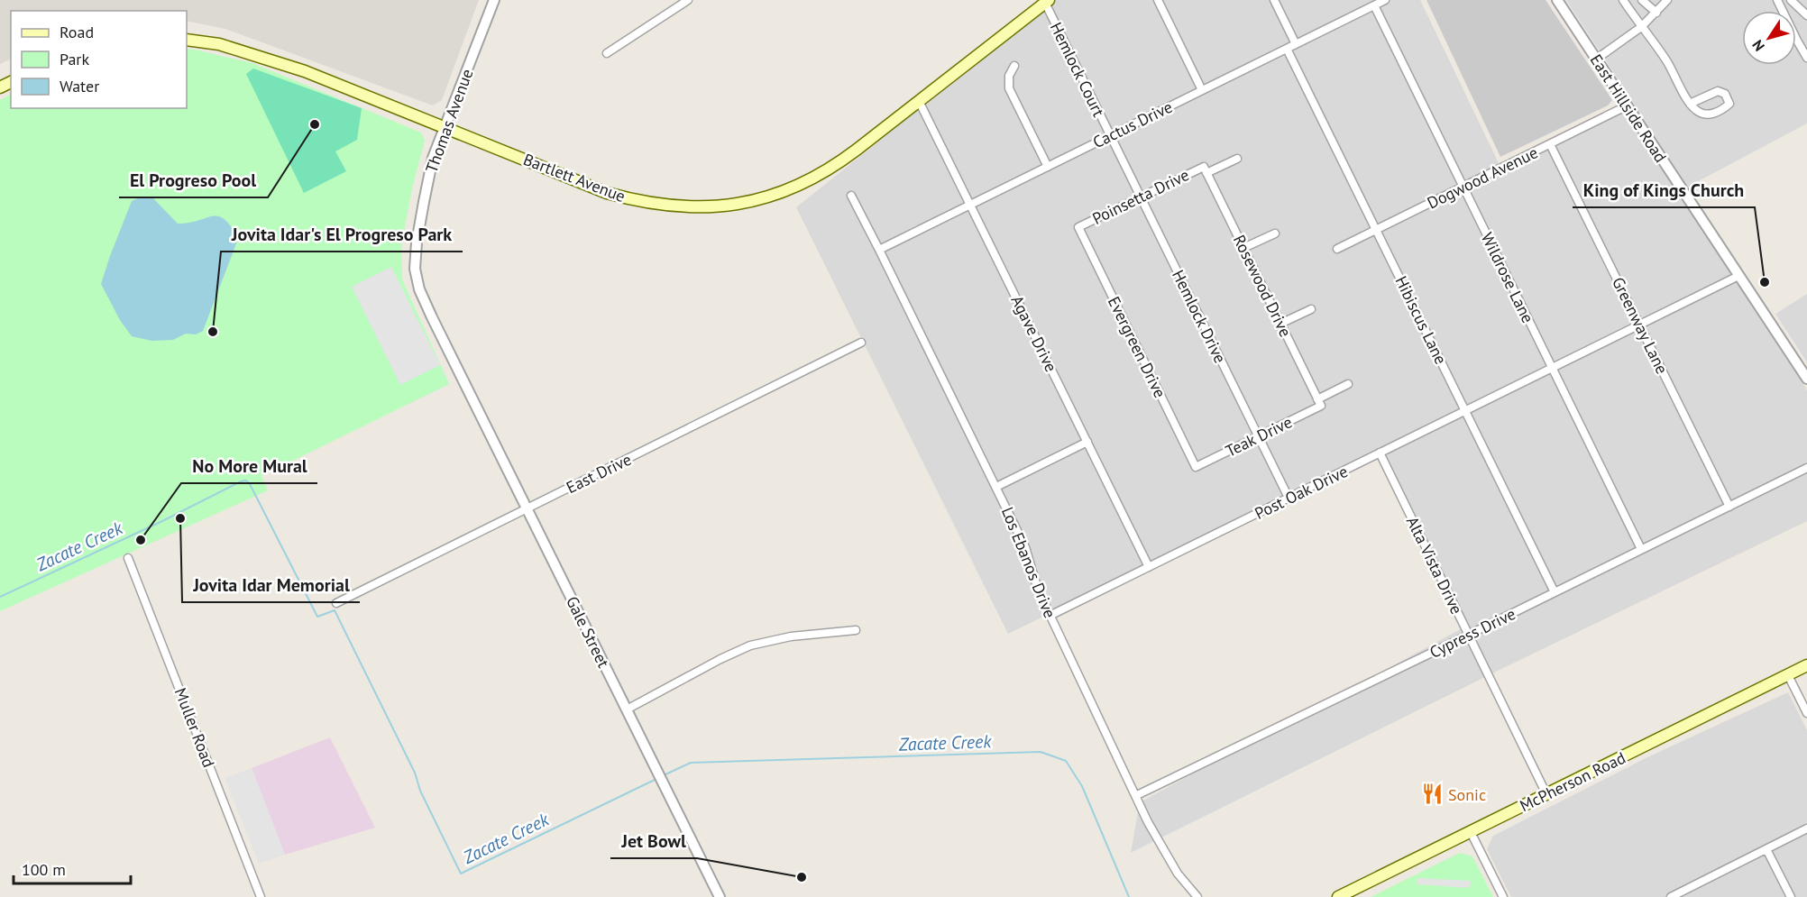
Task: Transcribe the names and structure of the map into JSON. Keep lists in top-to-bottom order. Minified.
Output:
{"streets":{"main road":["Bartlett Avenue","McPherson Road"],"street":["Hemlock Court","East Hillside Road","Thomas Avenue","Cactus Drive","Dogwood Avenue","Poinsetta Drive","Wildrose Lane","Rosewood Drive","Hemlock Drive","Hibiscus Lane","Greenway Lane","Agave Drive","Evergreen Drive","Teak Drive","East Drive","Post Oak Drive","Los Ebanos Drive","Alta Vista Drive","Gale Street","Cypress Drive","Muller Road"]},"crossings":[["Hemlock Court","Cactus Drive"],["Hemlock Court","Bartlett Avenue"],["Hemlock Court","Hemlock Drive"],["East Hillside Road","Dogwood Avenue"],["East Hillside Road","Post Oak Drive"],["Thomas Avenue","Bartlett Avenue"],["Thomas Avenue","Gale Street"],["Cactus Drive","Wildrose Lane"],["Cactus Drive","Hemlock Drive"],["Cactus Drive","Hibiscus Lane"],["Cactus Drive","Agave Drive"],["Cactus Drive","Los Ebanos Drive"],["Bartlett Avenue","Agave Drive"],["Dogwood Avenue","Wildrose Lane"],["Dogwood Avenue","Hibiscus Lane"],["Dogwood Avenue","Greenway Lane"],["Poinsetta Drive","Rosewood Drive"],["Poinsetta Drive","Hemlock Drive"],["Poinsetta Drive","Evergreen Drive"],["Wildrose Lane","Post Oak Drive"],["Wildrose Lane","Cypress Drive"],["Rosewood Drive","Teak Drive"],["Hemlock Drive","Teak Drive"],["Hemlock Drive","Post Oak Drive"],["Hibiscus Lane","Post Oak Drive"],["Hibiscus Lane","Cypress Drive"],["Greenway Lane","Post Oak Drive"],["Greenway Lane","Cypress Drive"],["Agave Drive","Post Oak Drive"],["Evergreen Drive","Teak Drive"],["East Drive","Gale Street"],["Post Oak Drive","Los Ebanos Drive"],["Post Oak Drive","Alta Vista Drive"],["Los Ebanos Drive","Cypress Drive"],["Alta Vista Drive","Cypress Drive"],["Alta Vista Drive","McPherson Road"]],"water":["Zacate Creek"],"places":{"other":["El Progreso Pool","King of Kings Church","Jovita Idar's El Progreso Park","Jovita Idar Memorial","No More Mural","Jet Bowl"],"restaurant":["Sonic"]},"legend":["Road","Park","Water"],"scale_bar":"100 m","north":"bottom left"}
